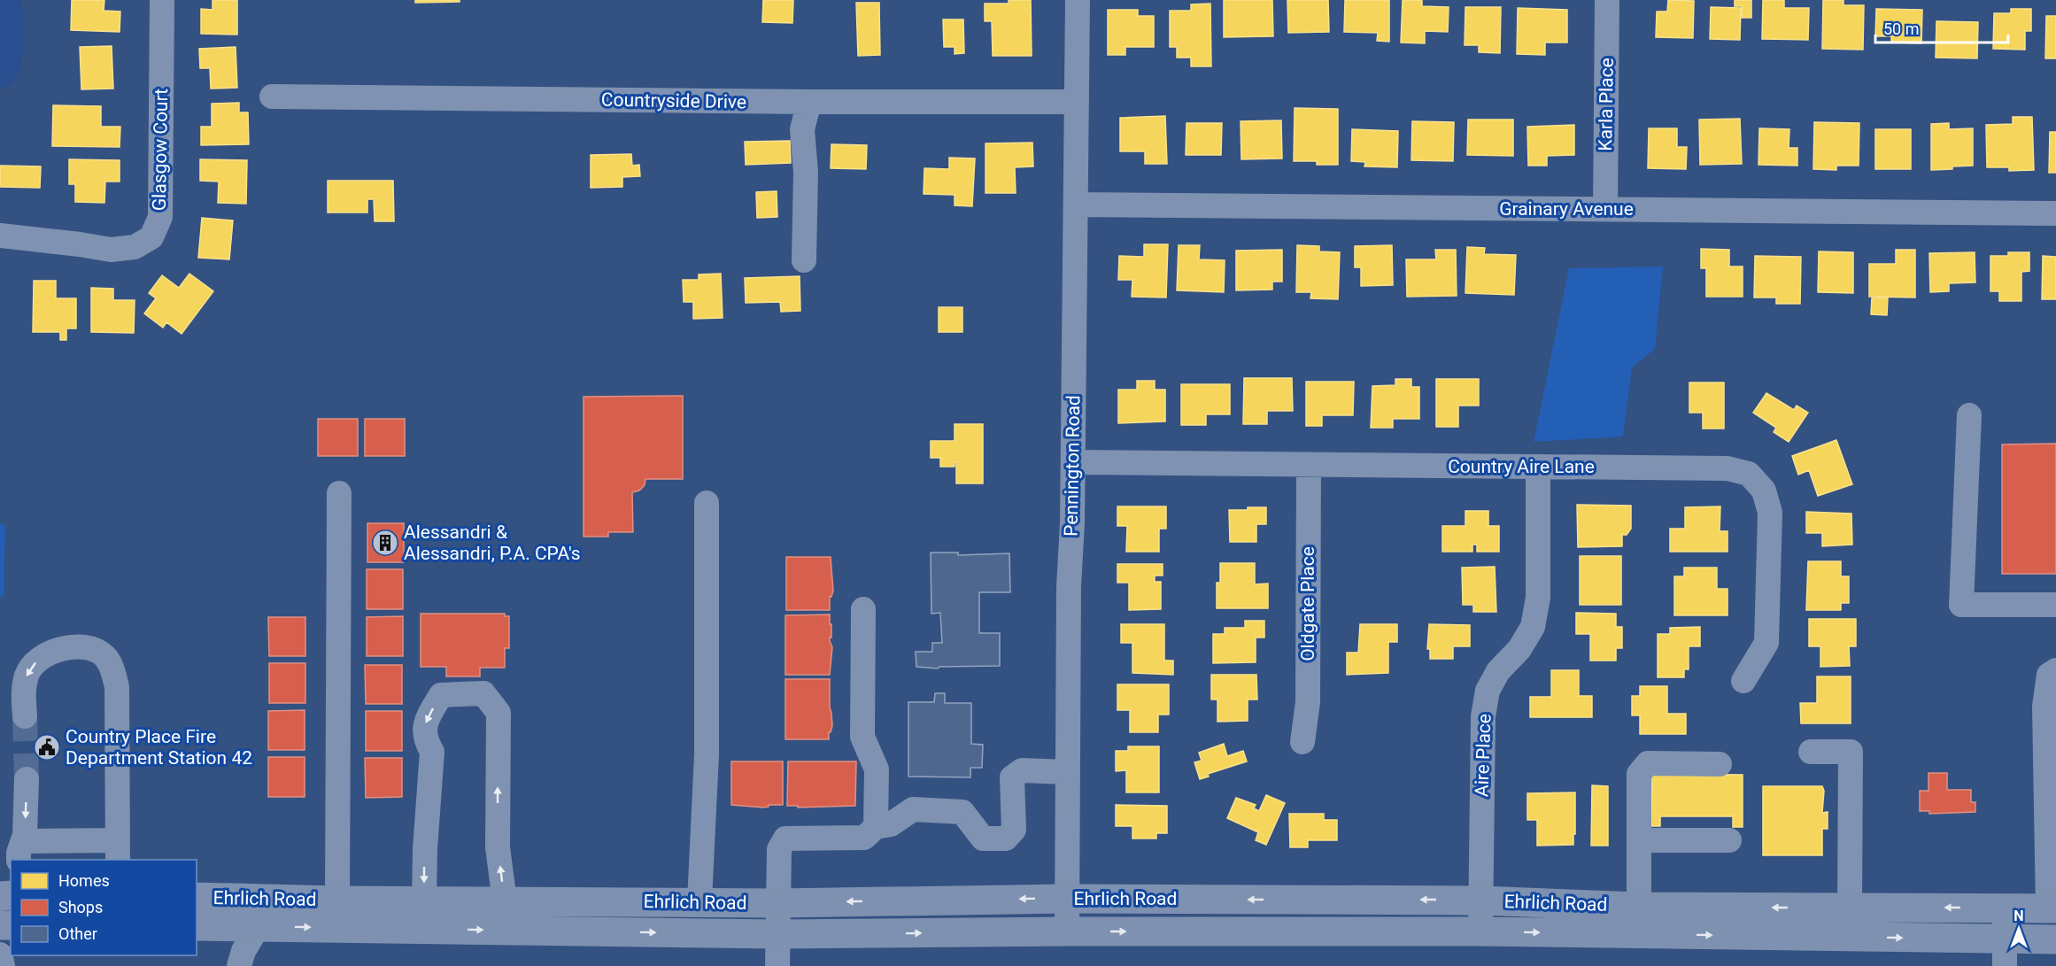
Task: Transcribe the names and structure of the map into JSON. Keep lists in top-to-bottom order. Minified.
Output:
{"streets":{"main road":["Ehrlich Road"],"street":["Countryside Drive","Karla Place","Glasgow Court","Grainary Avenue","Pennington Road","Country Aire Lane","Oldgate Place","Aire Place"]},"crossings":[["Countryside Drive","Pennington Road"],["Karla Place","Grainary Avenue"],["Grainary Avenue","Pennington Road"],["Pennington Road","Country Aire Lane"],["Pennington Road","Ehrlich Road"],["Country Aire Lane","Oldgate Place"],["Country Aire Lane","Aire Place"],["Aire Place","Ehrlich Road"]],"places":{"building":["Alessandri & Alessandri, P.A. CPA's"],"public building":["Country Place Fire Department Station 42"]},"legend":["Homes","Shops","Other"],"scale_bar":"50 m","north":"top"}
